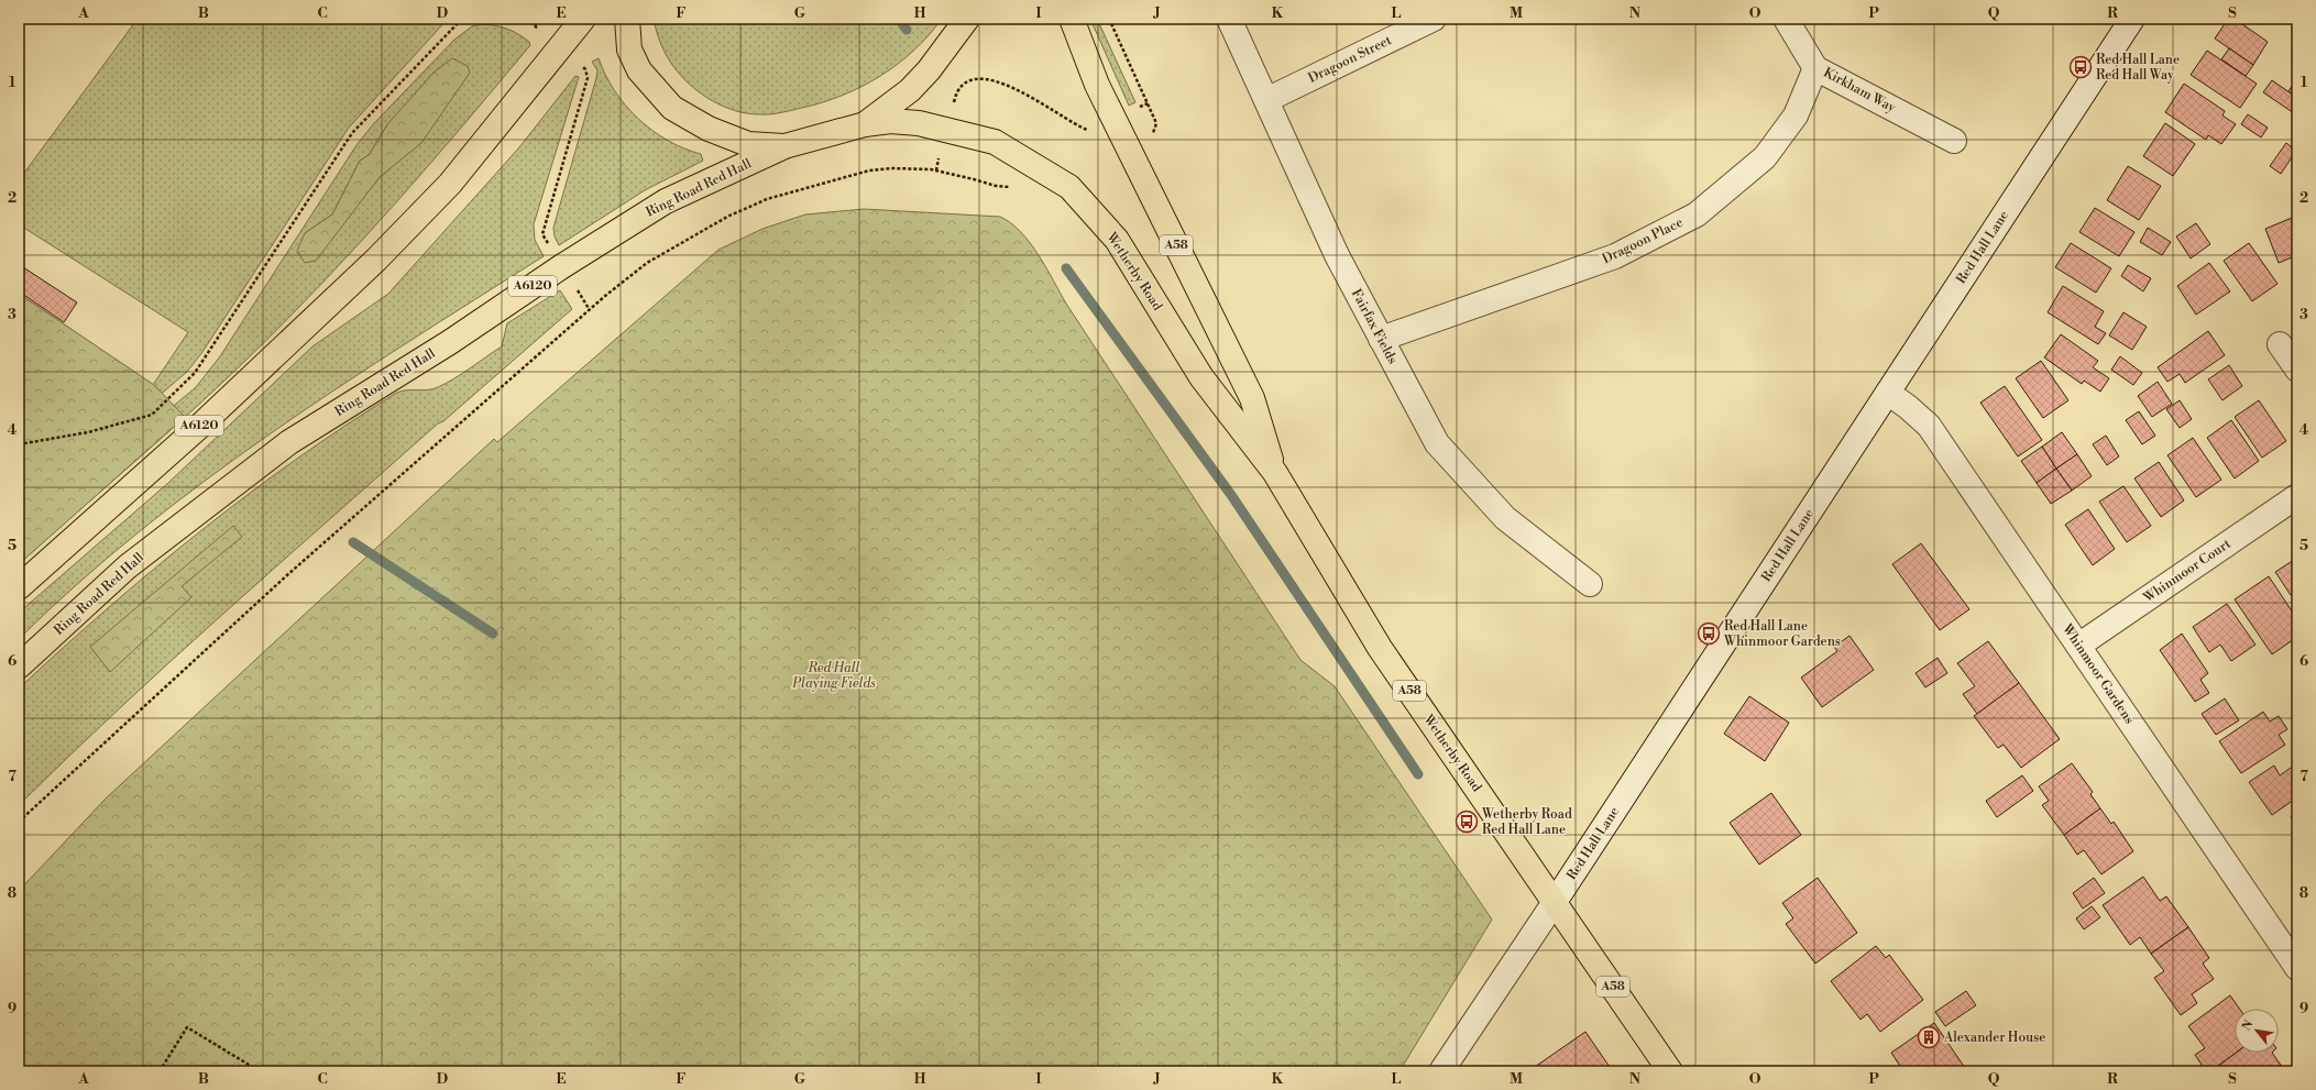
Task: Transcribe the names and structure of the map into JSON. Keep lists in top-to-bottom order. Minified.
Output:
{"streets":{"main road":["Ring Road Red Hall","A58","Wetherby Road","A6120"],"street":["Dragoon Street","Kirkham Way","Dragoon Place","Red Hall Lane","Fairfax Fields","Whinmoor Court","Whinmoor Gardens"]},"crossings":[["Dragoon Street","Fairfax Fields"],["Kirkham Way","Dragoon Place"],["Dragoon Place","Fairfax Fields"],["Red Hall Lane","Wetherby Road"],["Red Hall Lane","Whinmoor Gardens"],["Whinmoor Court","Whinmoor Gardens"]],"parks":["Red Hall Playing Fields"],"places":{"bus stop":["Red Hall Lane Red Hall Way","Red Hall Lane Whinmoor Gardens","Wetherby Road Red Hall Lane"],"building":["Alexander House"]},"north":"top left","grid":{"columns":["A","B","C","D","E","F","G","H","I","J","K","L","M","N","O","P","Q","R","S"],"rows":["1","2","3","4","5","6","7","8","9"]}}
